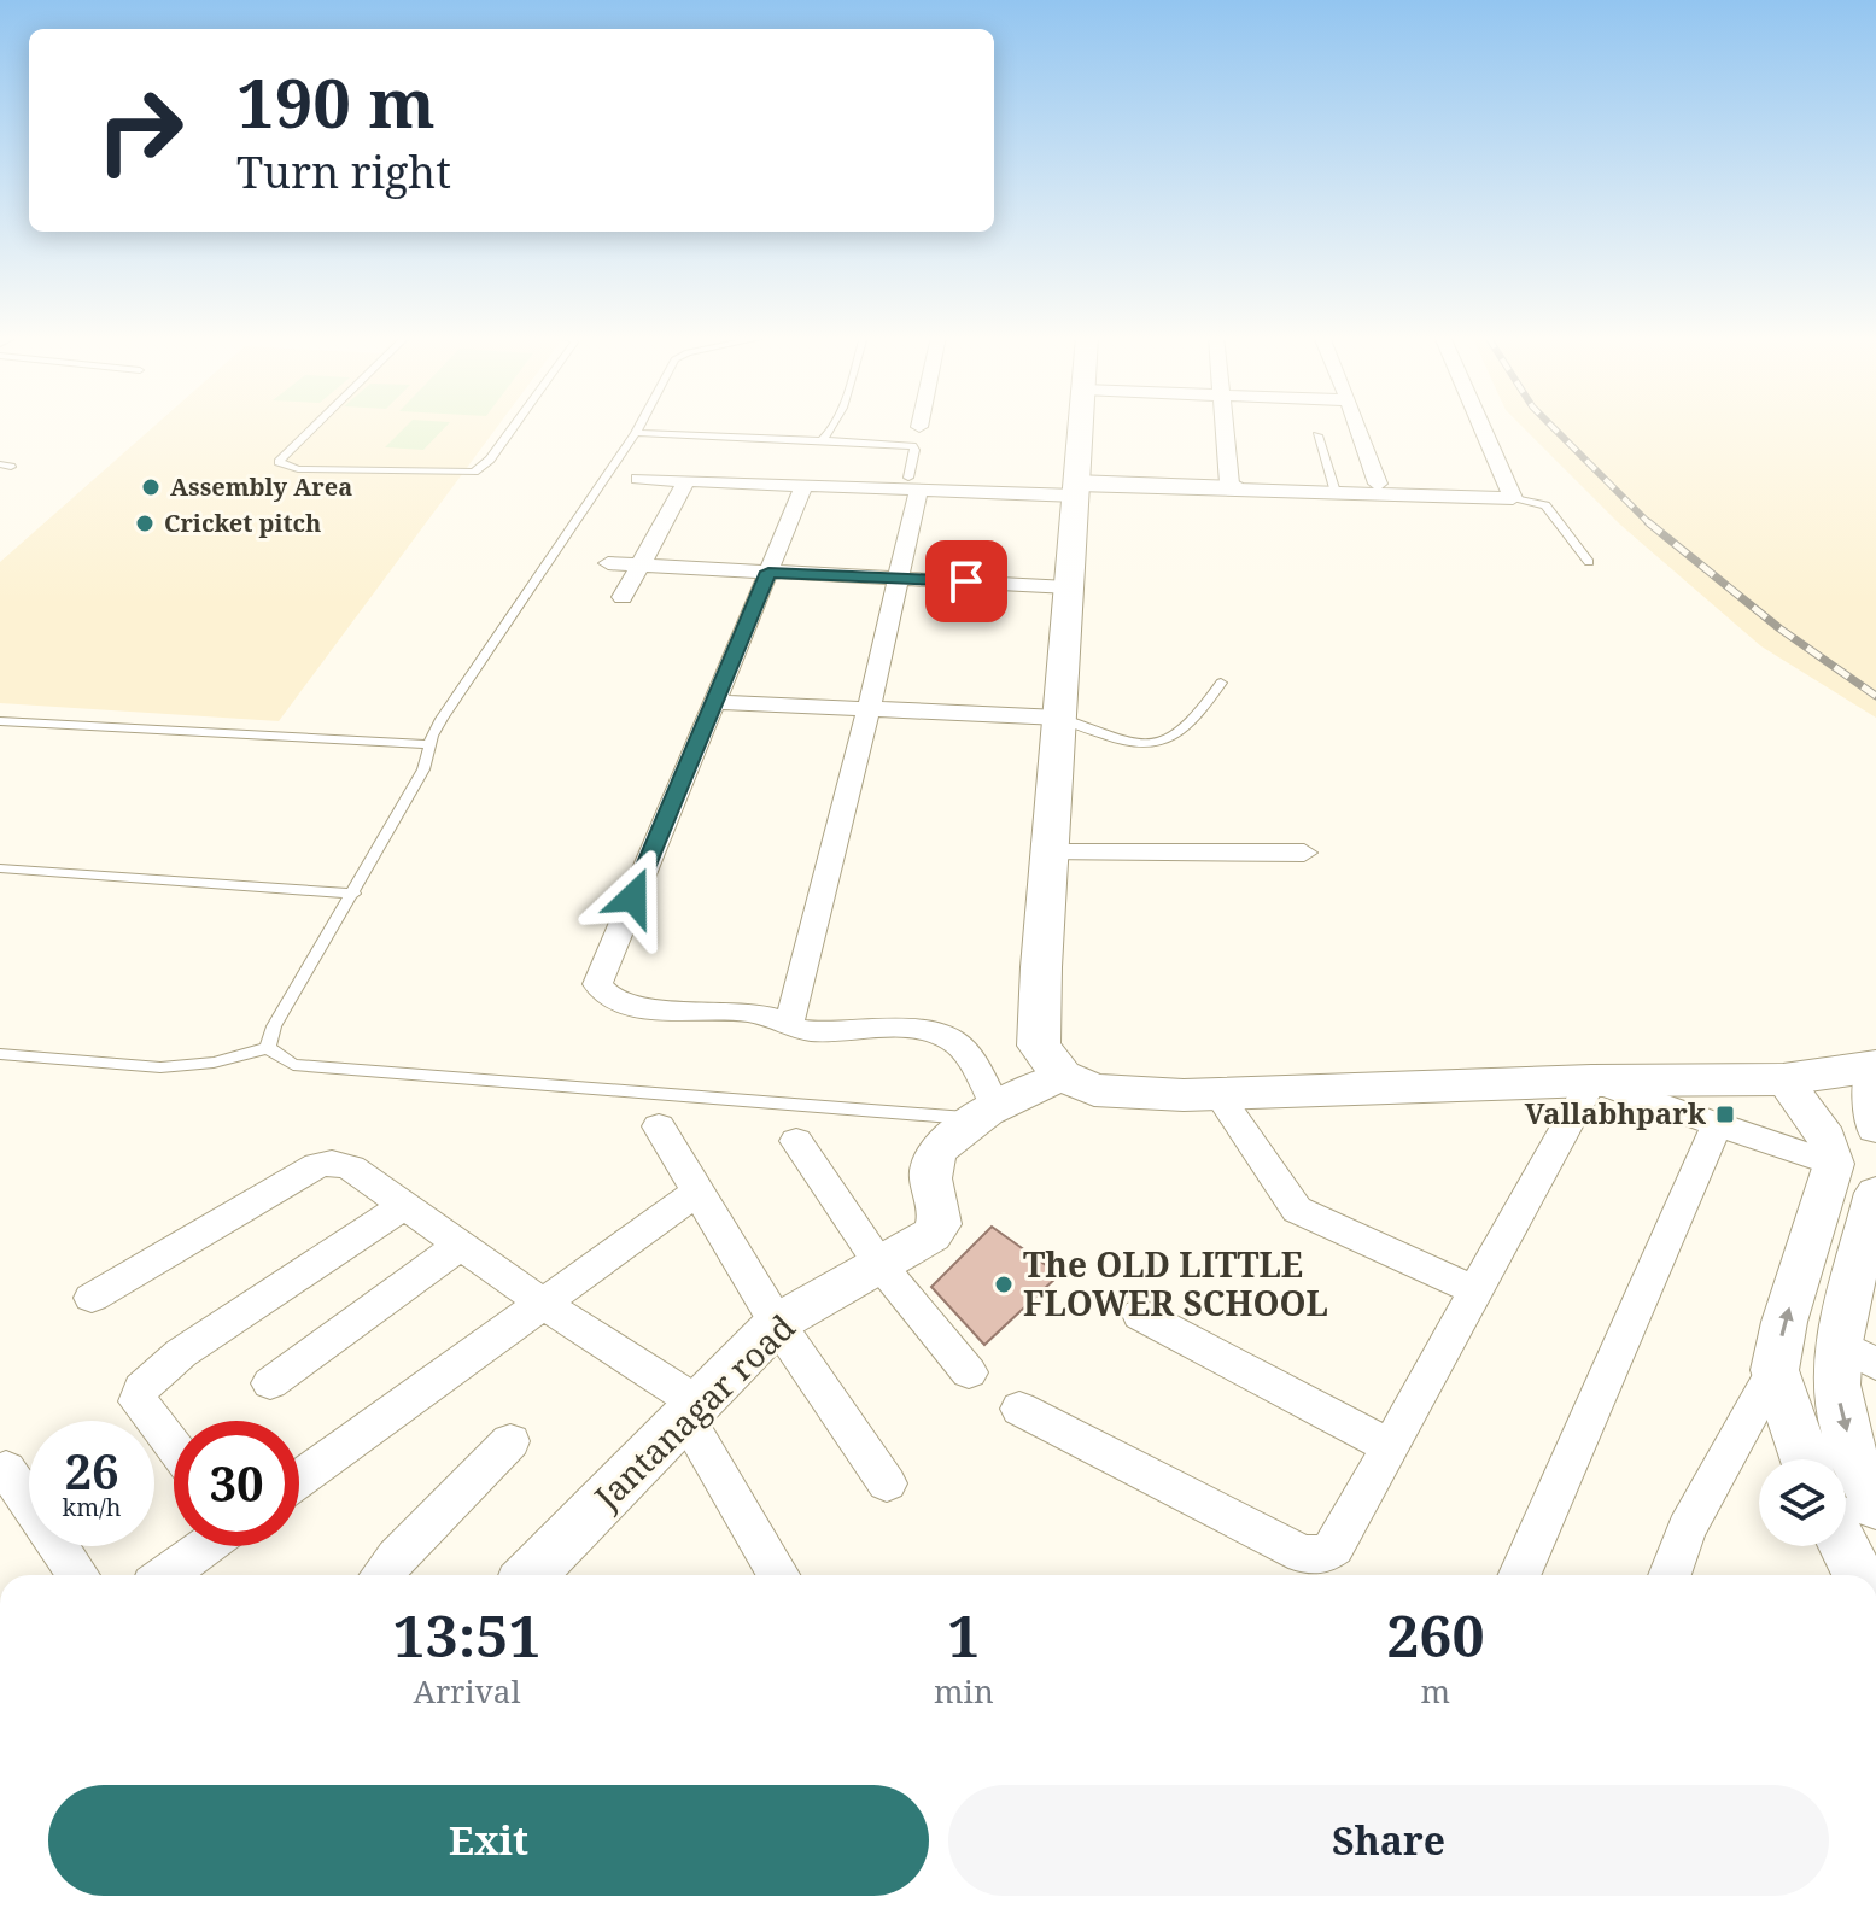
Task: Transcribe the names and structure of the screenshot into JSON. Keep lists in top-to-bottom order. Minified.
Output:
{"streets":{"street":["Jantanagar road"]},"places":{"other":["Assembly Area","Cricket pitch","The OLD LITTLE FLOWER SCHOOL"],"transit":["Vallabhpark"]},"page":{"turn":["190 m","Turn right"],"speed":"26 km/h","limit":"30","eta":["13:51","Arrival","1","min","260","m"],"buttons":["Exit","Share"]}}
